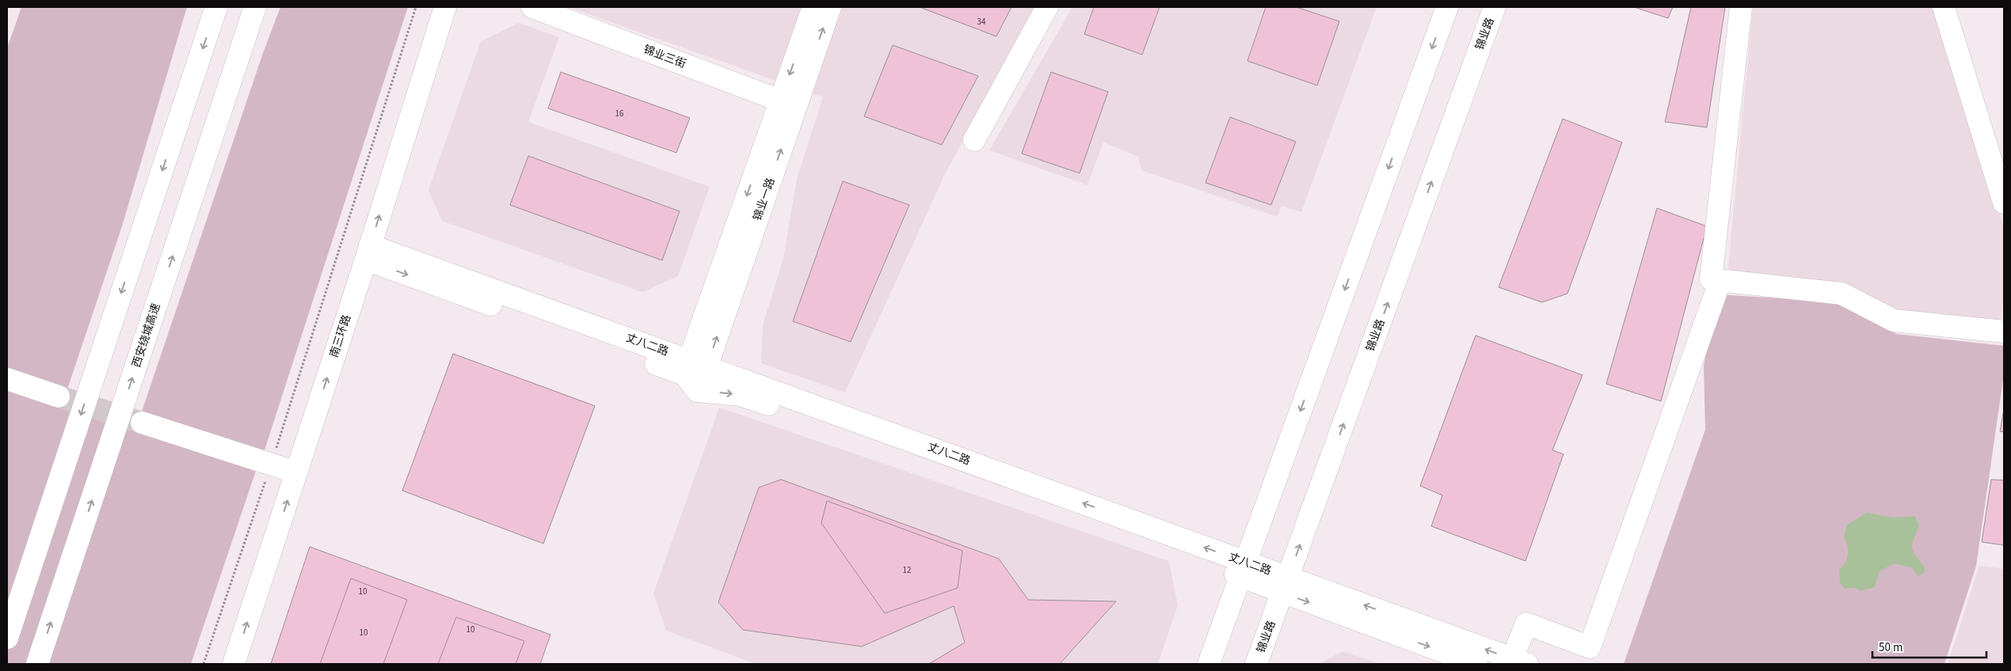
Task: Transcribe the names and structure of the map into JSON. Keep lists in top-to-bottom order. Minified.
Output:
{"streets":{"main road":["锦业路","锦业三街","锦业一路","西安绕城高速","南三环路","丈八二路"]},"crossings":[["锦业路","丈八二路"],["锦业三街","锦业一路"],["锦业一路","丈八二路"],["南三环路","丈八二路"]],"one_way":["南三环路"],"house_numbers":["34","16","12","10","10","10"],"scale_bar":"50 m"}
